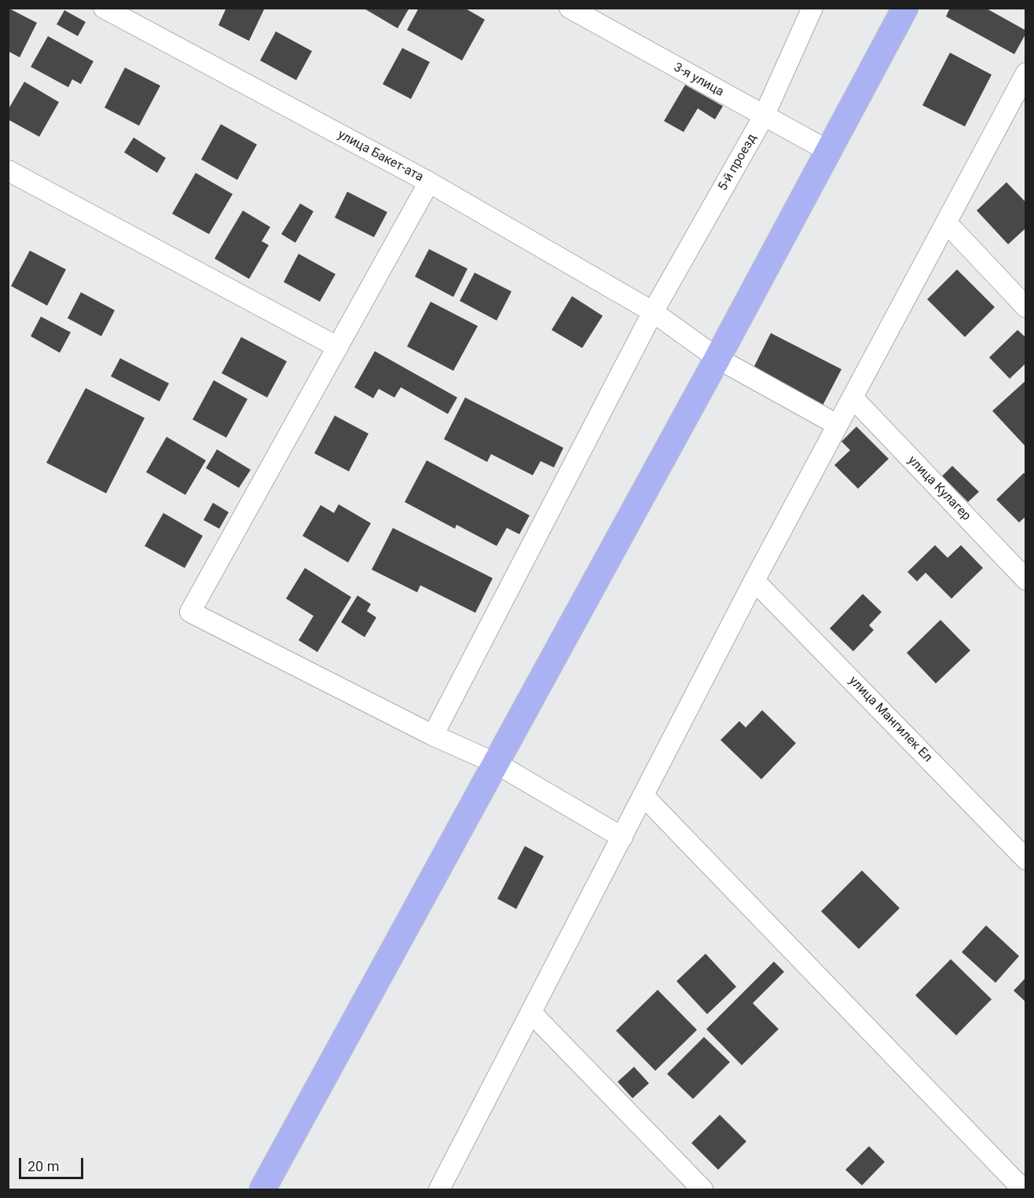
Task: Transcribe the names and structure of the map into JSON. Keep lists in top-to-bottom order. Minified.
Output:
{"streets":{"street":["3-я улица","улица Бакет-ата","5-й проезд","улица Кулагер","улица Мангилек Ел"]},"crossings":[["3-я улица","5-й проезд"],["улица Бакет-ата","5-й проезд"]],"scale_bar":"20 m"}
